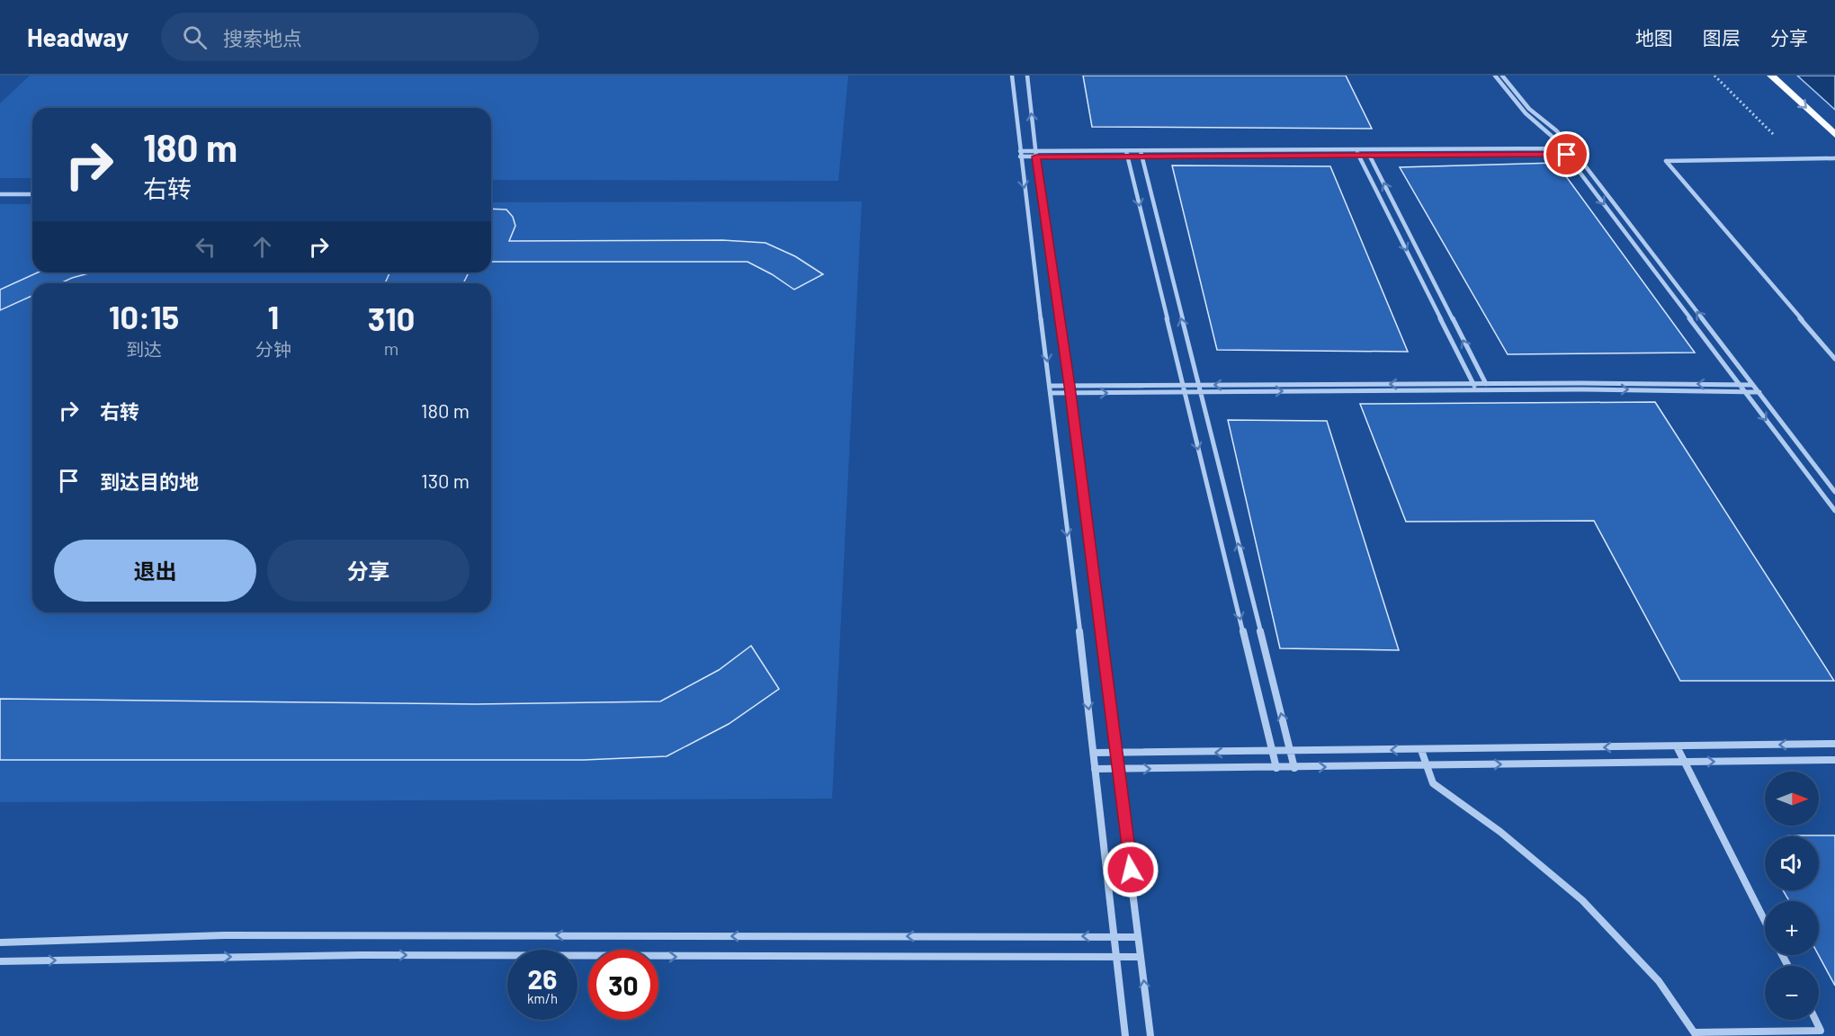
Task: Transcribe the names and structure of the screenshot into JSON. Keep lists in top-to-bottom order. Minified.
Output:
{"north":"right","page":{"header":"Headway","search":"搜索地点","nav":["地图","图层","分享"],"turn":["180 m","右转"],"eta":["10:15","到达","1","分钟","310","m"],"list":[{"name":"右转","value":"180 m"},{"name":"到达目的地","value":"130 m"}],"buttons":["退出","分享"],"map_buttons":["+","−"],"speed":"26 km/h","limit":"30"}}
